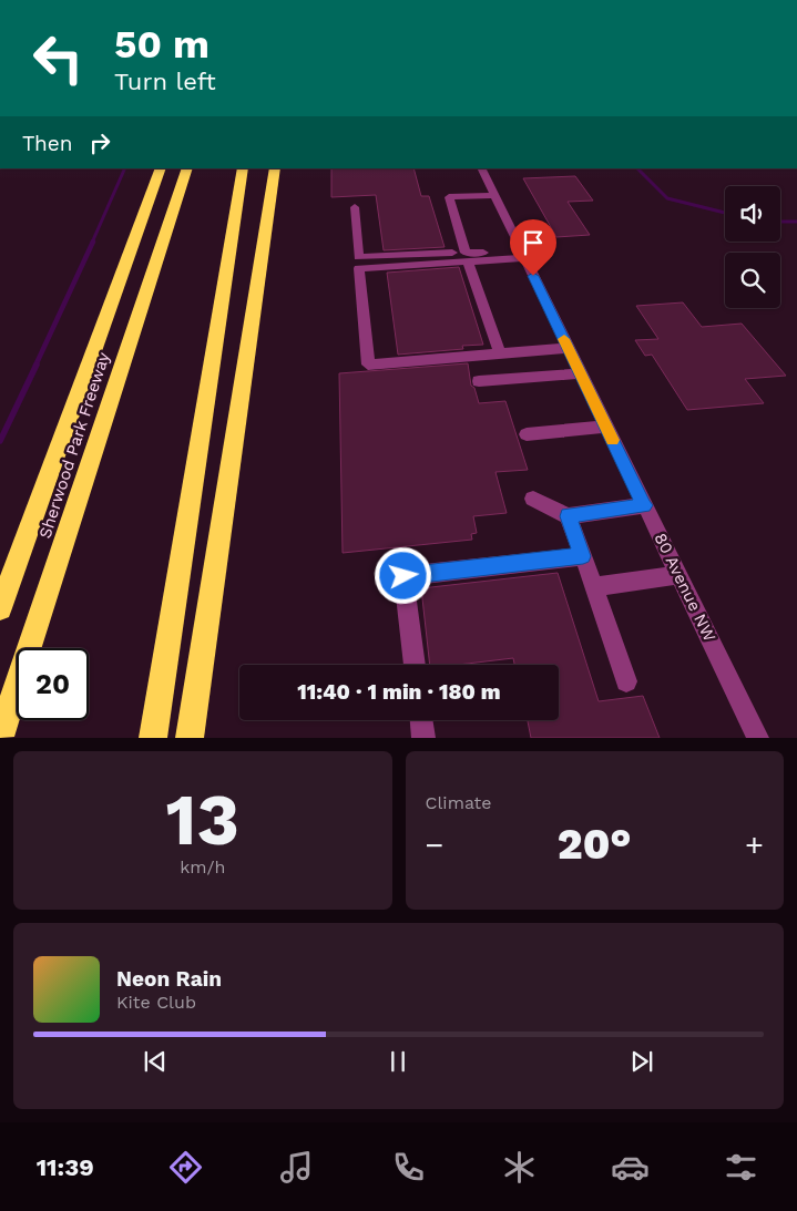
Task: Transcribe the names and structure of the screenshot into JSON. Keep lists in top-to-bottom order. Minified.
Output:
{"streets":{"highway":["Sherwood Park Freeway"],"street":["80 Avenue NW"]},"page":{"turn":["50 m","Turn left"],"then":"Then","limit":"20","trip":"11:40 · 1 min · 180 m","tile":[["13","km/h"],"Climate"],"heat":["−","20°","+"],"song":["Neon Rain","Kite Club"],"tabs":"11:39"}}
